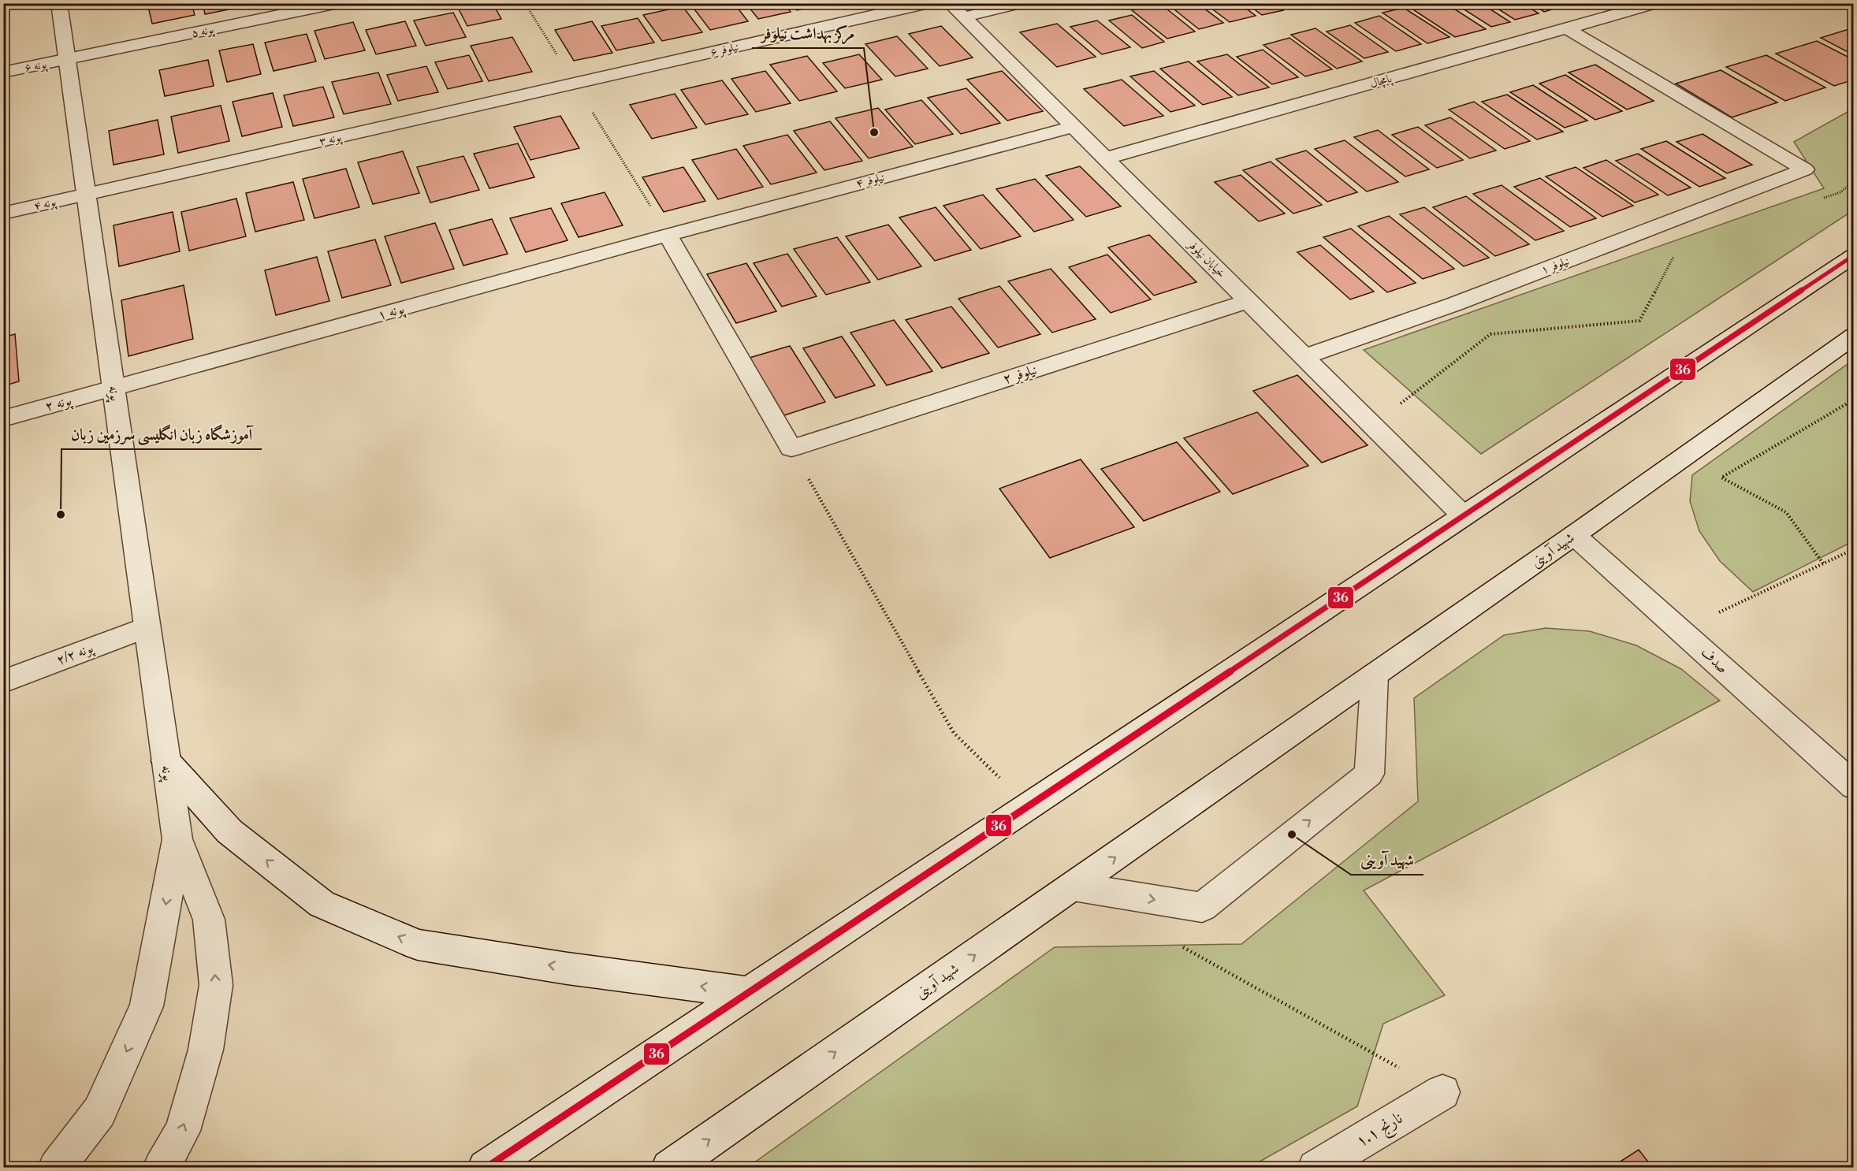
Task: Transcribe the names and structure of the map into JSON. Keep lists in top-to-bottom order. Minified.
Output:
{"streets":{"street":["پونه ۵","نیلوفر ۶","پونه ۶","پامچال","پونه ۳","نیلوفر ۴","پونه ۴","خیابان نیلوفر","نیلوفر ۱","پونه ۱","نیلوفر ۲","پونه","پونه ۲","شهید آوینی","پونه ۲/۲","صدف","نارنج ۱.۱"]},"crossings":[["پونه ۵","پونه ۶"],["پونه ۵","پونه"],["نیلوفر ۶","پونه ۳"],["پونه ۶","پونه"],["پامچال","خیابان نیلوفر"],["پامچال","نیلوفر ۱"],["پونه ۳","پونه ۴"],["پونه ۳","پونه"],["نیلوفر ۴","خیابان نیلوفر"],["نیلوفر ۴","پونه ۱"],["پونه ۴","پونه"],["خیابان نیلوفر","نیلوفر ۱"],["خیابان نیلوفر","نیلوفر ۲"],["پونه ۱","پونه"],["پونه ۱","پونه ۲"],["پونه","پونه ۲"],["پونه","پونه ۲/۲"],["شهید آوینی","صدف"]],"places":["مرکز بهداشت نیلوفر","آموزشگاه زبان انگلیسی سرزمین زبان","شهید آوینی"],"lines":["transit line 36"]}
